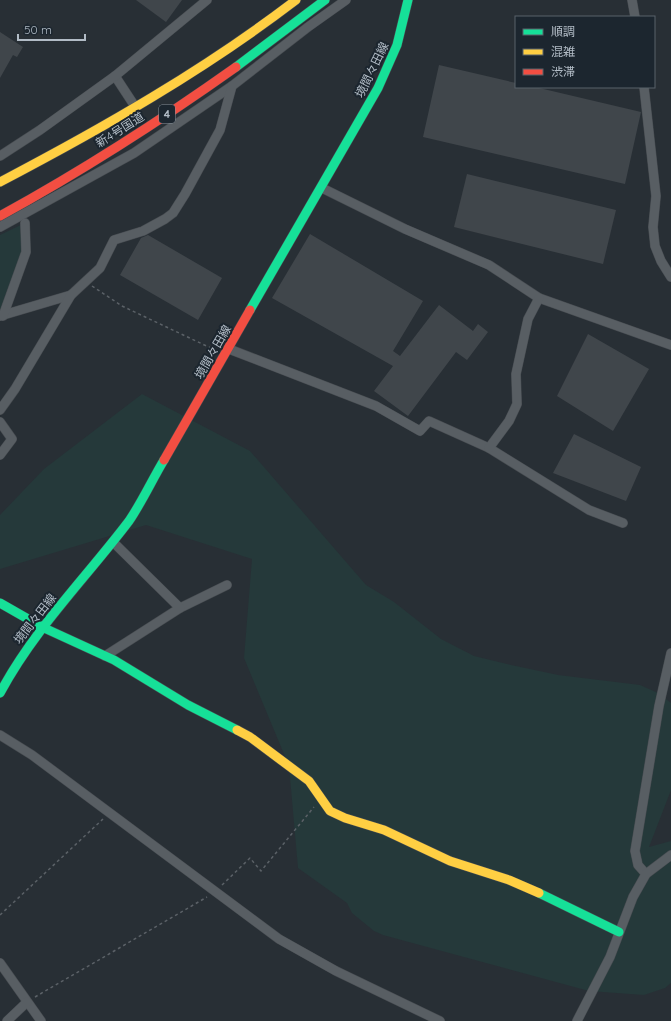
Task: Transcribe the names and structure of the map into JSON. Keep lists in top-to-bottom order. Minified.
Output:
{"streets":{"main road":["境間々田線","4","新4号国道"]},"legend":["順調","混雑","渋滞"],"scale_bar":"50 m"}
